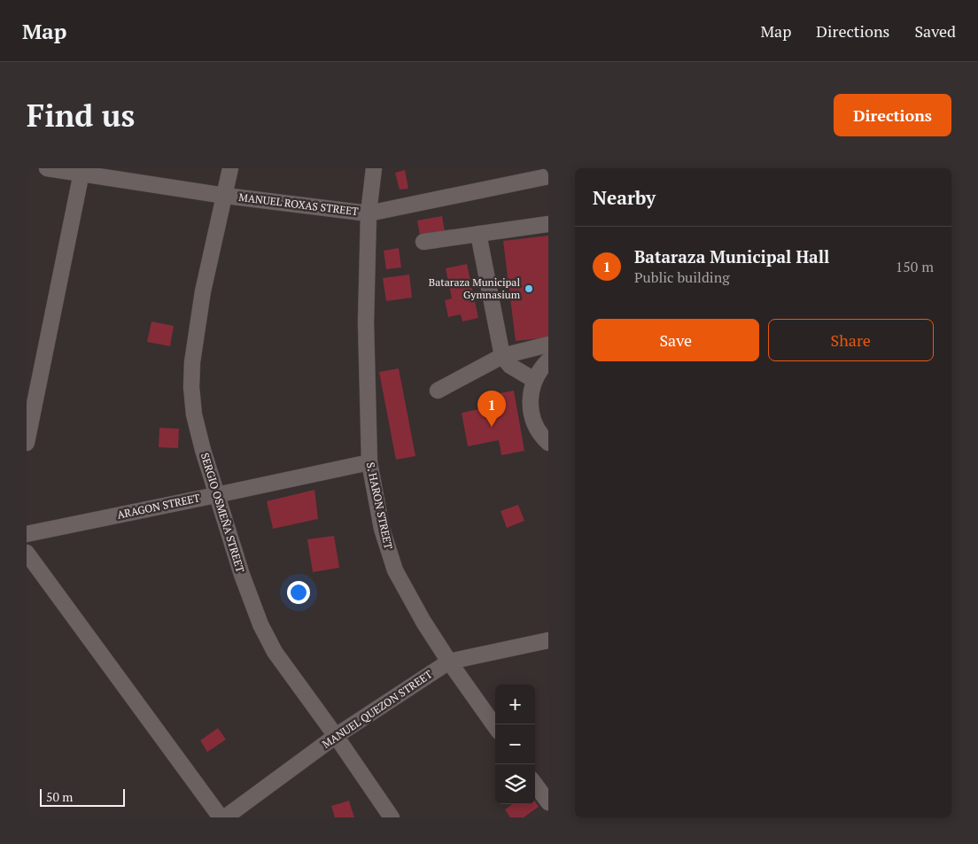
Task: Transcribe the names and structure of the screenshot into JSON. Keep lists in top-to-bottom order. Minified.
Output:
{"streets":{"street":["MANUEL ROXAS STREET","S. HARON STREET","ARAGON STREET","SERGIO OSMEÑA STREET","MANUEL QUEZON STREET"]},"crossings":[["MANUEL ROXAS STREET","S. HARON STREET"],["MANUEL ROXAS STREET","SERGIO OSMEÑA STREET"],["S. HARON STREET","ARAGON STREET"],["S. HARON STREET","MANUEL QUEZON STREET"],["ARAGON STREET","SERGIO OSMEÑA STREET"],["SERGIO OSMEÑA STREET","MANUEL QUEZON STREET"]],"places":["Bataraza Municipal Gymnasium"],"scale_bar":"50 m","page":{"header":"Map","nav":["Map","Directions","Saved"],"buttons":["Directions",["Save","Share"]],"title":"Find us","heading":"Nearby","list":[{"mark":"1","name":"Bataraza Municipal Hall","note":"Public building","value":"150 m"}],"pins":"1","map_buttons":["+","−"],"scale":"50 m"}}
